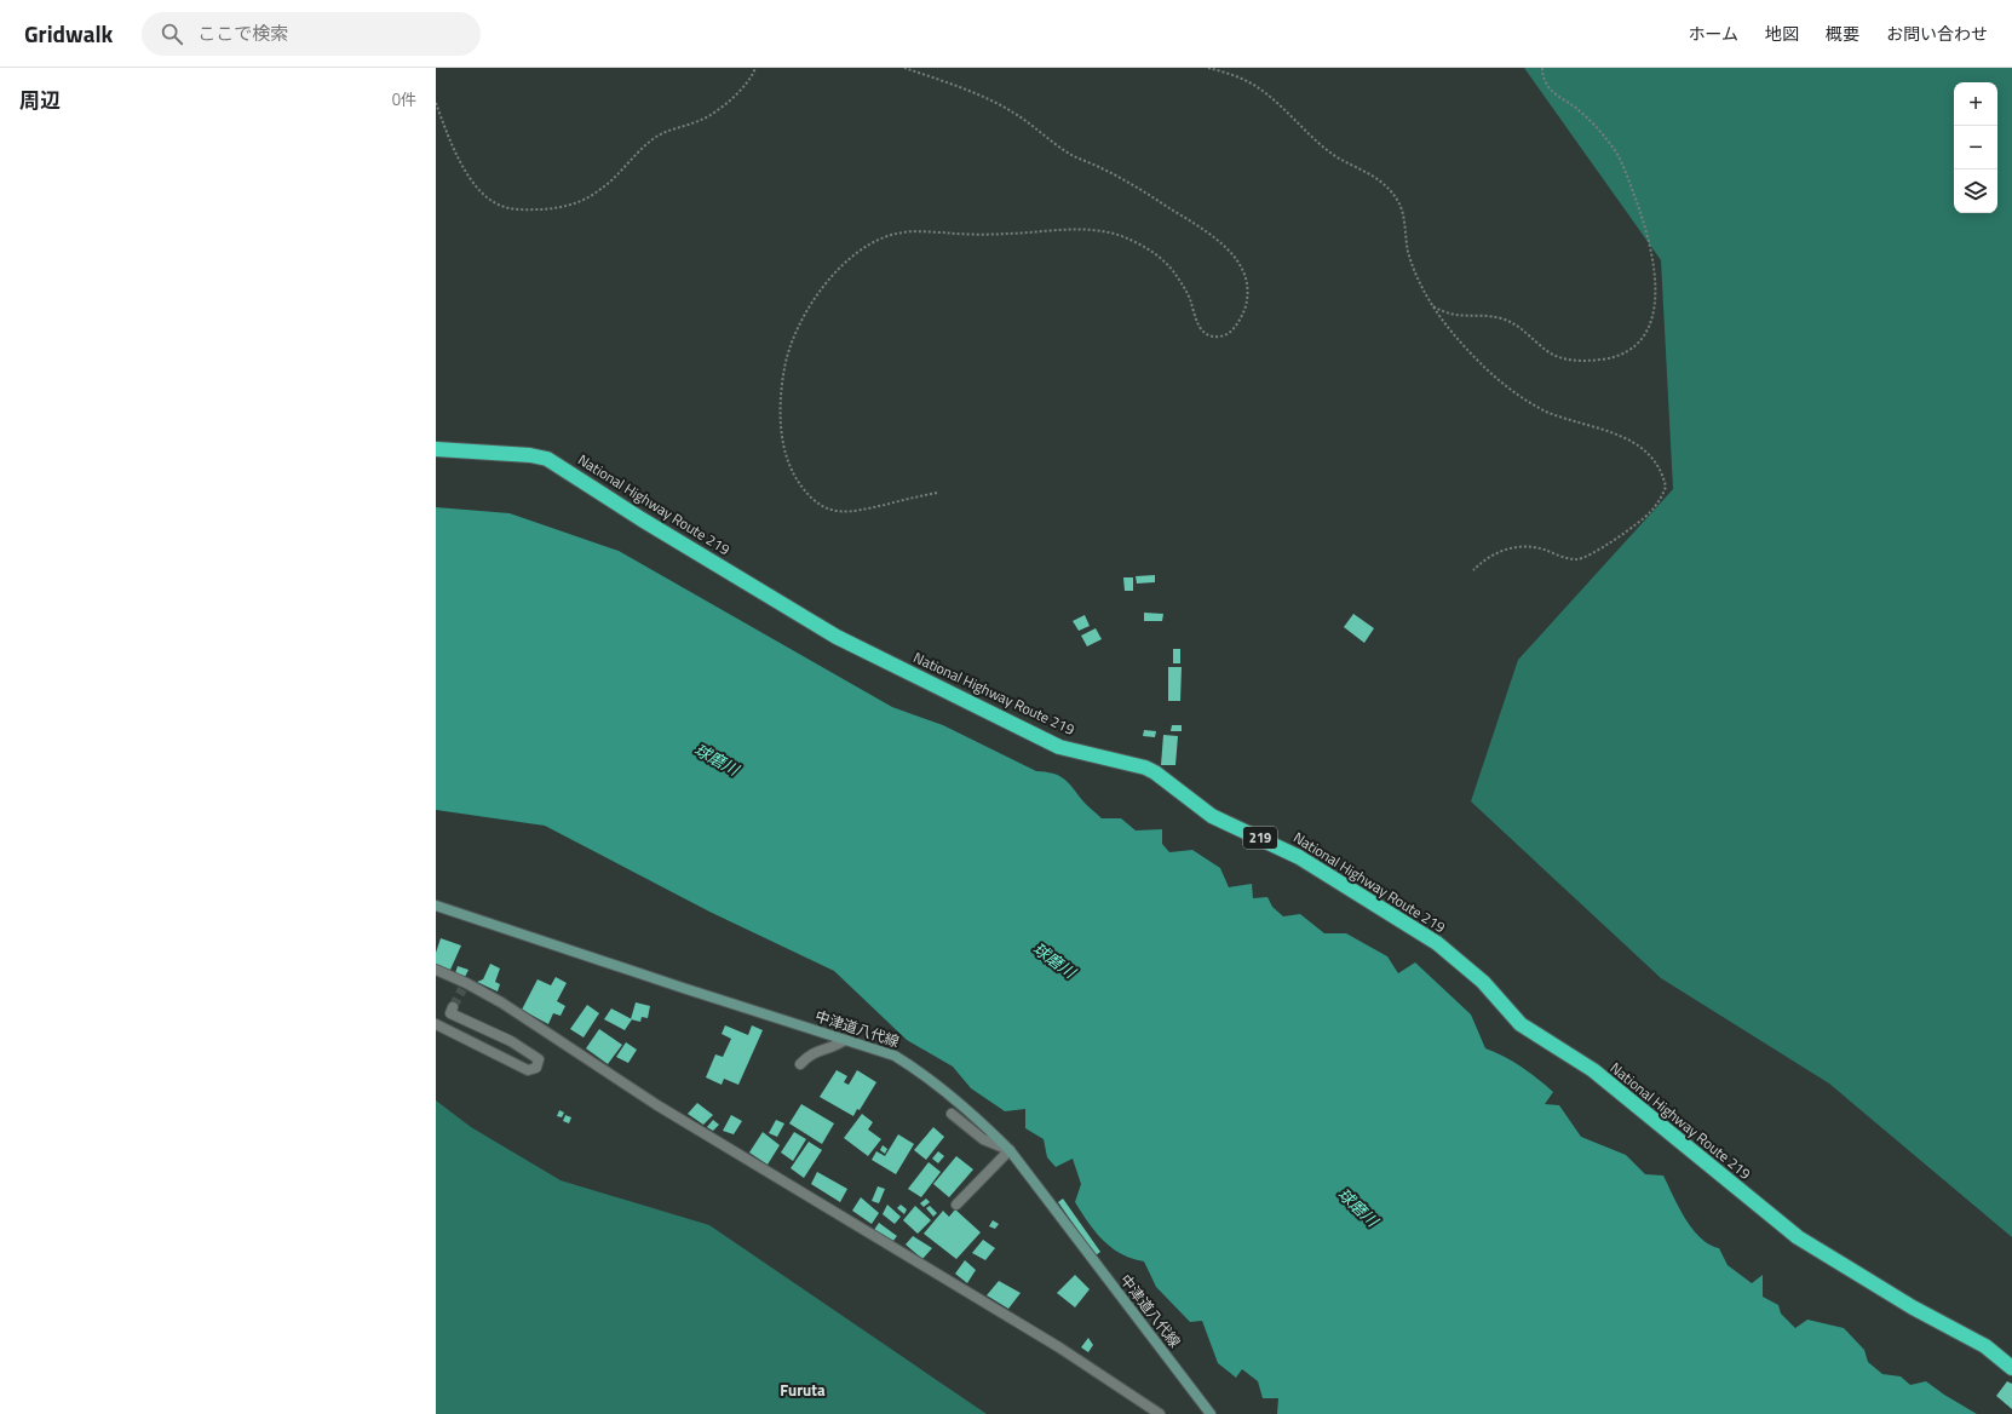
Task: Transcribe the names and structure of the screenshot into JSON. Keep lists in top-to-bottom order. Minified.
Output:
{"streets":{"highway":["National Highway Route 219","219"],"main road":["中津道八代線"]},"districts":["Furuta"],"water":["球磨川"],"page":{"header":"Gridwalk","search":"ここで検索","nav":["ホーム","地図","概要","お問い合わせ"],"heading":["周辺","0件"],"map_buttons":["+","−"]}}
